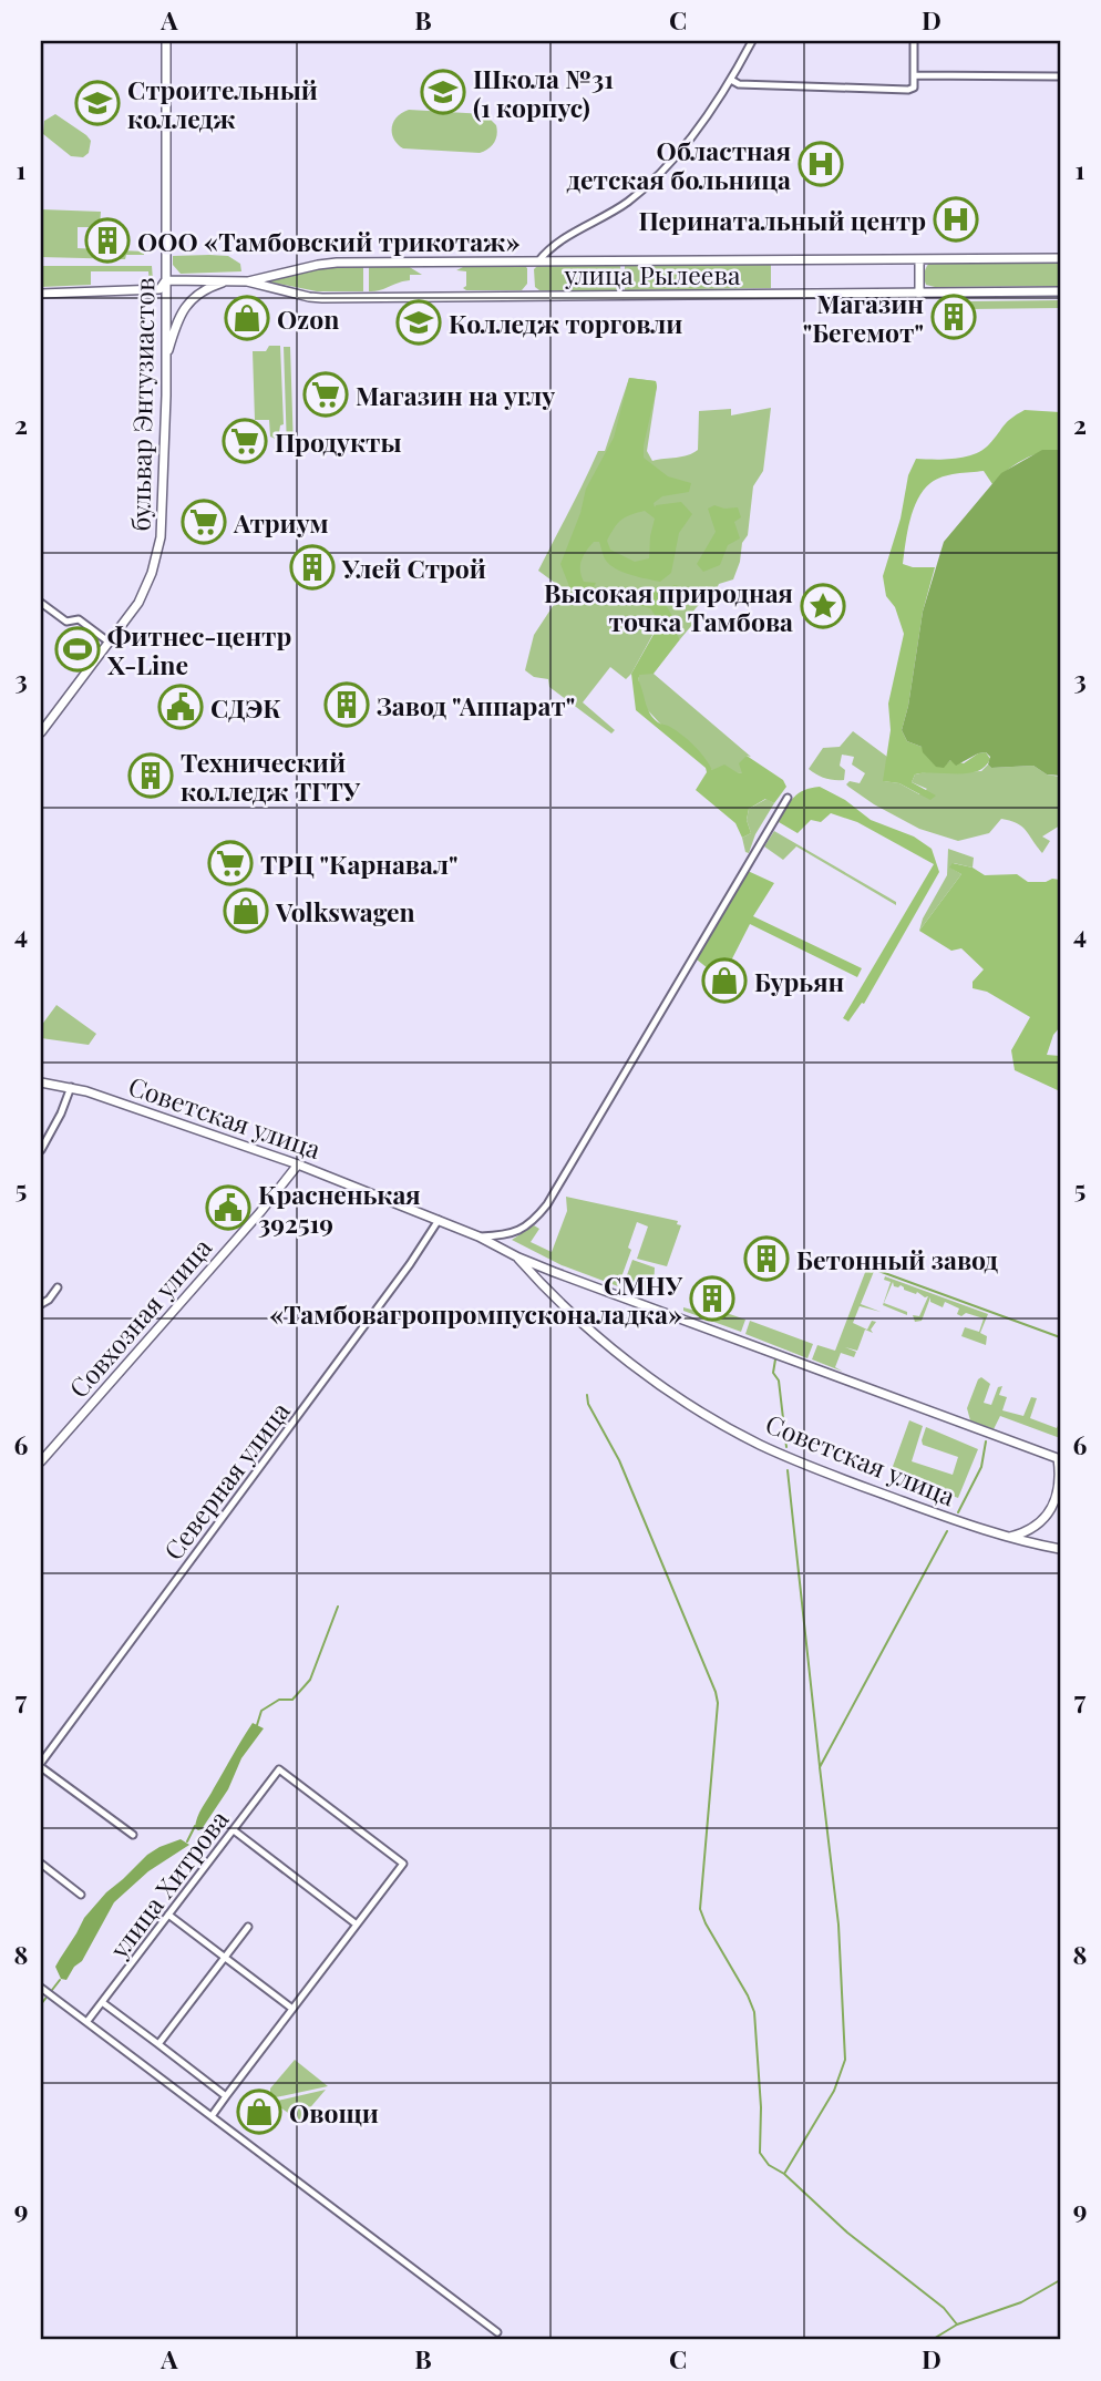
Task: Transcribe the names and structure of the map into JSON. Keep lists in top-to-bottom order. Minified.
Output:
{"streets":{"main road":["улица Рылеева","бульвар Энтузиастов","Советская улица","Совхозная улица"],"street":["Северная улица","улица Хитрова"]},"crossings":[["улица Рылеева","бульвар Энтузиастов"],["Советская улица","Совхозная улица"],["Советская улица","Северная улица"]],"places":{"school or university":["Школа №31 (1 корпус)","Строительный колледж","Колледж торговли"],"hospital":["Областная детская больница","Перинатальный центр"],"building":["ООО «Тамбовский трикотаж»","Магазин \"Бегемот\"","Улей Строй","Завод \"Аппарат\"","Технический колледж ТГТУ","Бетонный завод","СМНУ «Тамбовагропромпусконаладка»"],"shop":["Ozon","Volkswagen","Бурьян","Овощи"],"supermarket":["Магазин на углу","Продукты","Атриум","ТРЦ \"Карнавал\""],"place":["Высокая природная точка Тамбова"],"sports":["Фитнес-центр X-Line"],"public building":["СДЭК","Красненькая 392519"]},"grid":{"columns":["A","B","C","D"],"rows":["1","2","3","4","5","6","7","8","9"]}}
